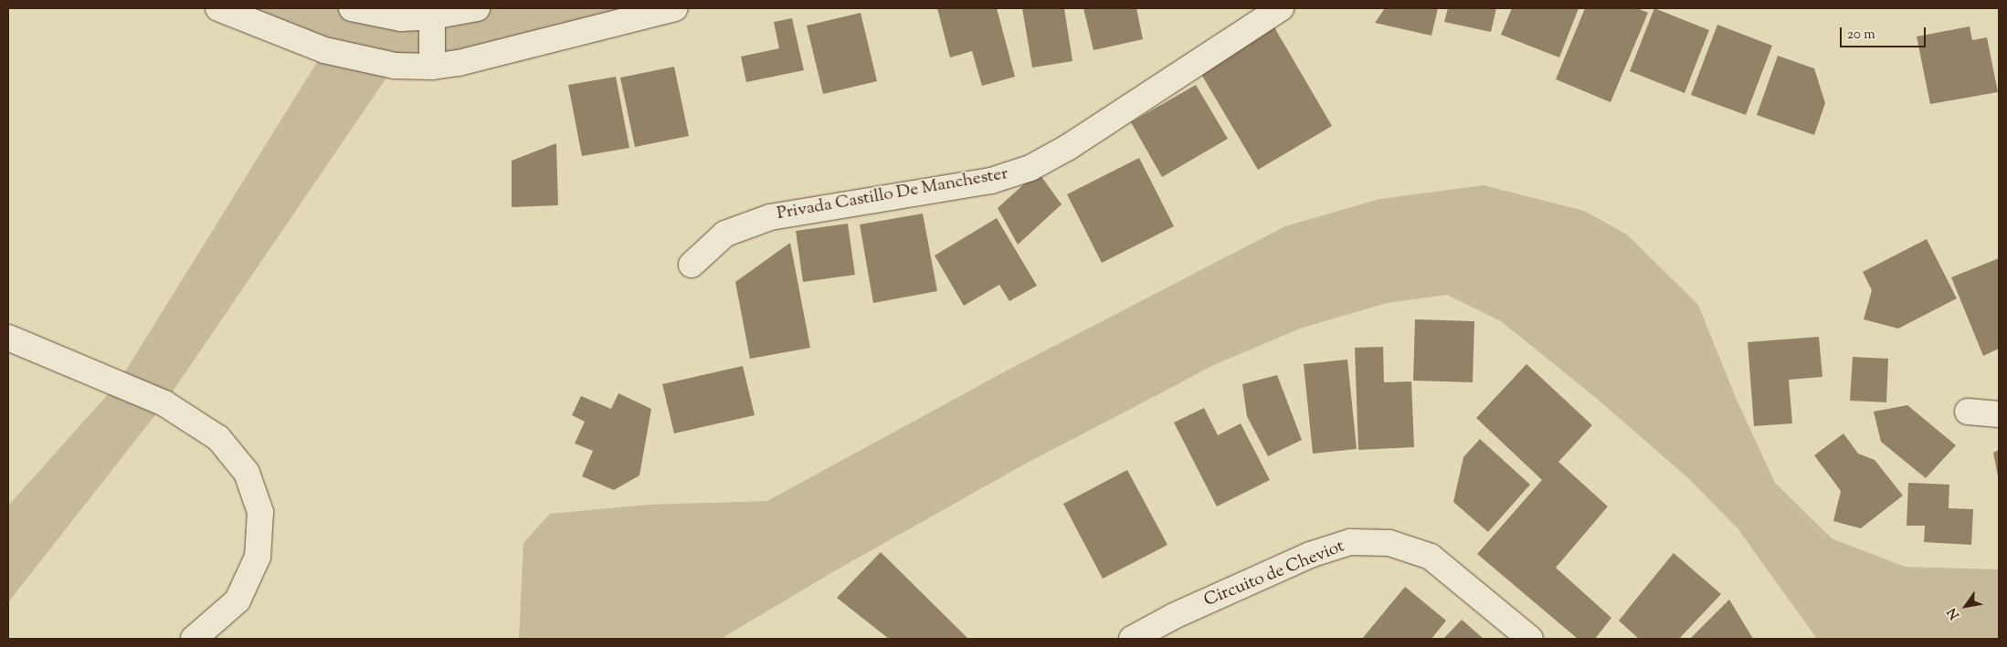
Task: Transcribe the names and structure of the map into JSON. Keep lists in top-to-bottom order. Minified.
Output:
{"streets":{"street":["Privada Castillo De Manchester","Circuito de Cheviot"]},"scale_bar":"20 m","north":"bottom left"}
